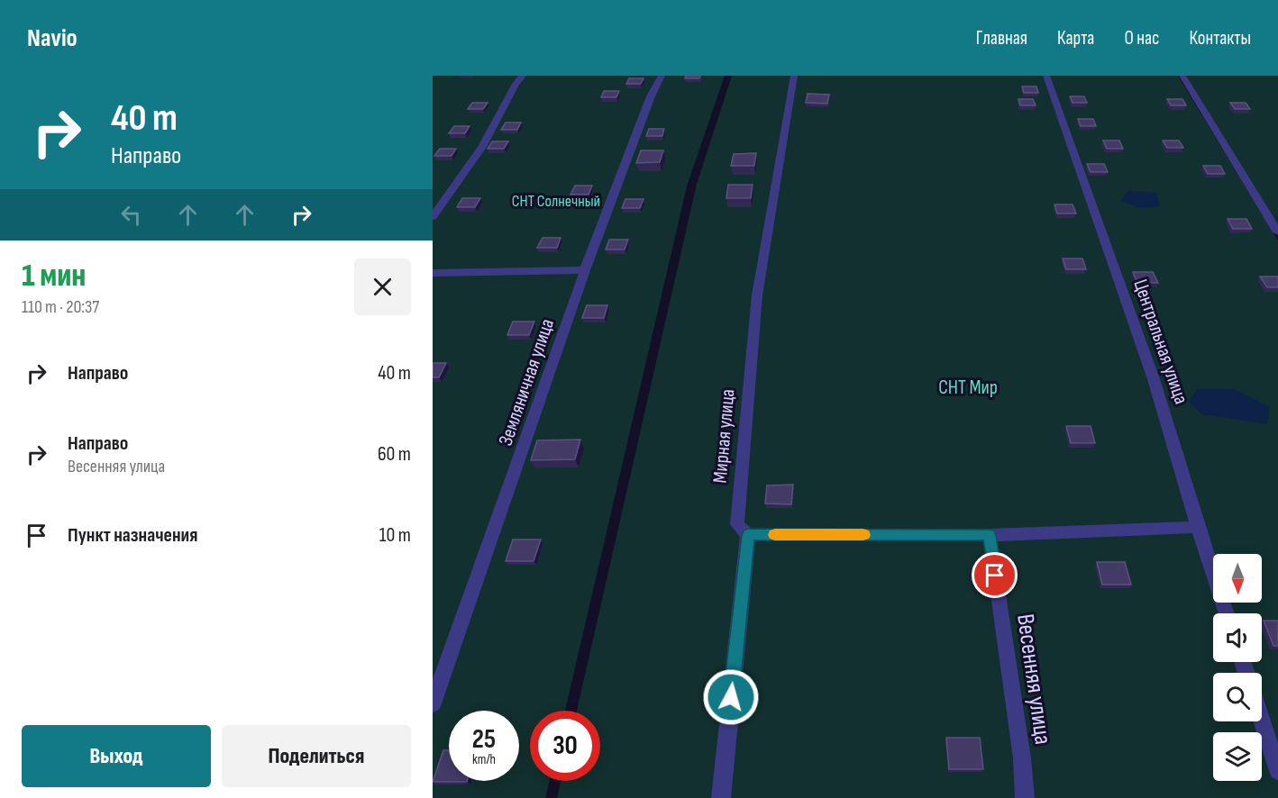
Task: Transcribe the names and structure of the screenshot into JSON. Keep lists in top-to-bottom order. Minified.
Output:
{"streets":{"street":["Центральная улица","Земляничная улица","Мирная улица","Весенняя улица"]},"parks":["СНТ Солнечный","СНТ Мир"],"north":"bottom","page":{"header":"Navio","nav":["Главная","Карта","О нас","Контакты"],"turn":["40 m","Направо"],"heading":["1 мин","110 m · 20:37"],"list":[{"name":"Направо","value":"40 m"},{"name":"Направо","note":"Весенняя улица","value":"60 m"},{"name":"Пункт назначения","value":"10 m"}],"speed":"25 km/h","limit":"30","buttons":["Выход","Поделиться"]}}
